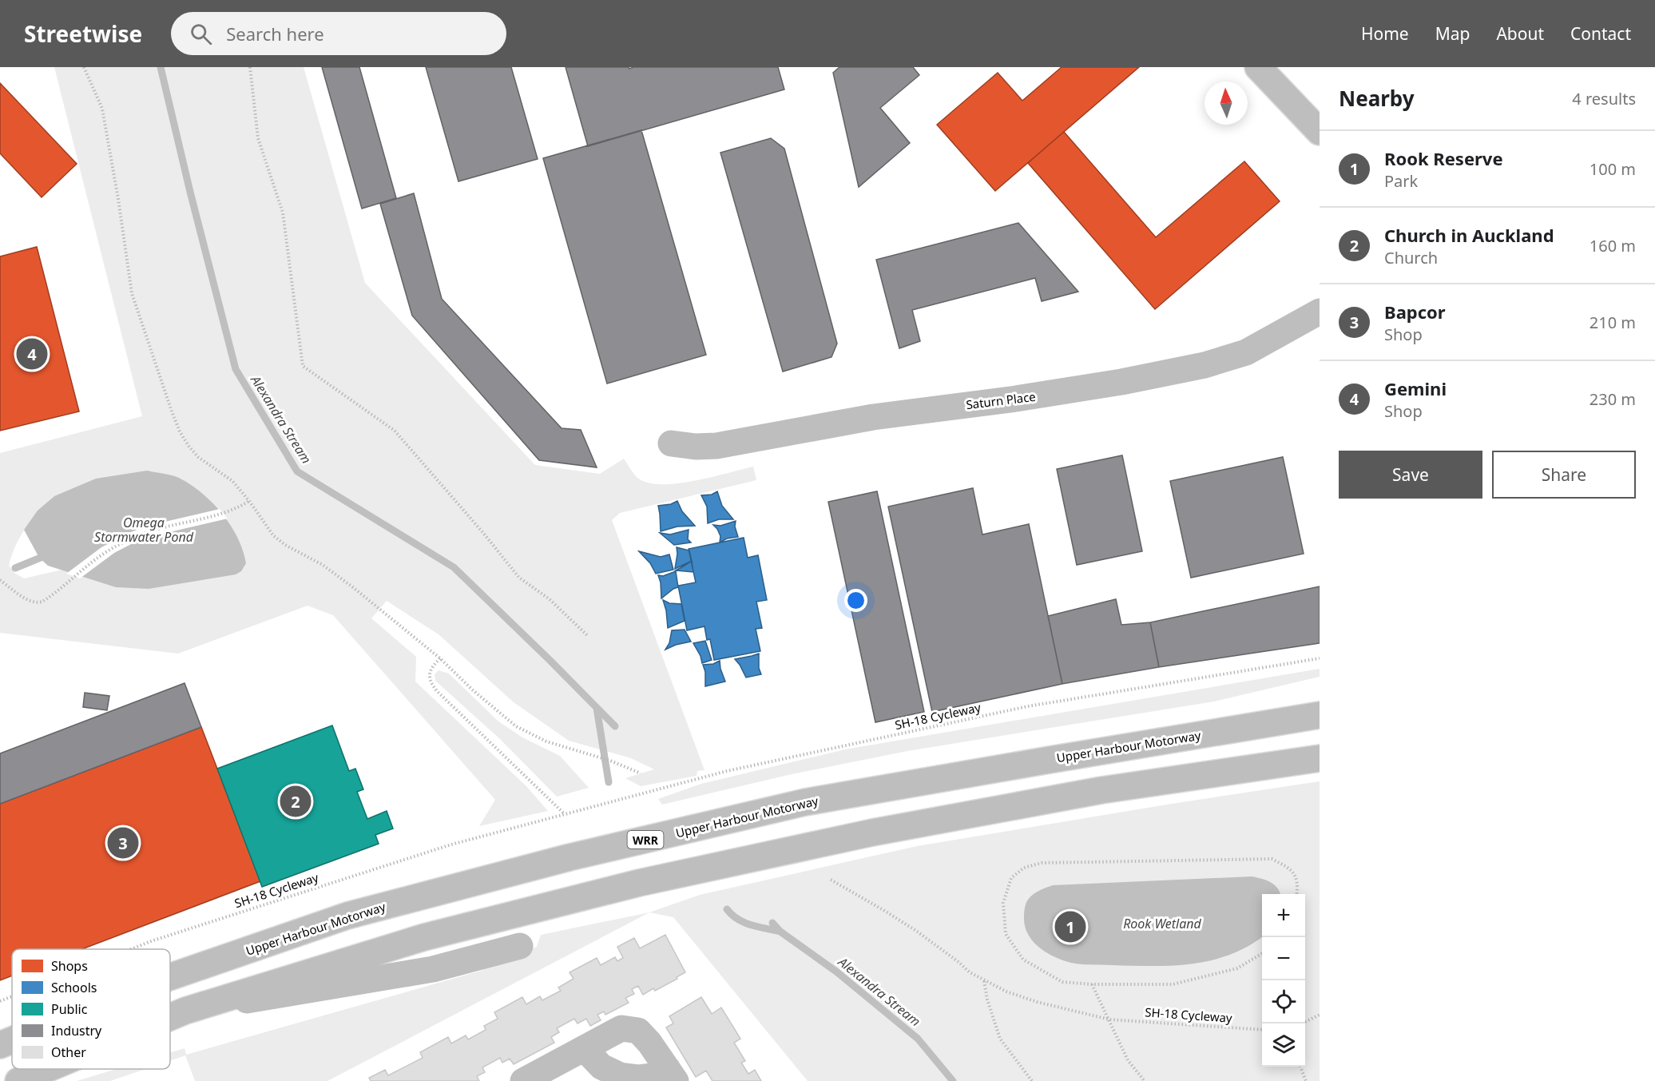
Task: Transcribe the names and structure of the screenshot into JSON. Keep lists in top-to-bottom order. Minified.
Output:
{"streets":{"main road":["Saturn Place","Upper Harbour Motorway","WRR"],"path":["SH-18 Cycleway"]},"water":["Alexandra Stream","Omega Stormwater Pond","Rook Wetland"],"legend":["Shops","Schools","Public","Industry","Other"],"north":"top","page":{"header":"Streetwise","search":"Search here","nav":["Home","Map","About","Contact"],"heading":["Nearby","4 results"],"list":[{"mark":"1","name":"Rook Reserve","note":"Park","value":"100 m"},{"mark":"2","name":"Church in Auckland","note":"Church","value":"160 m"},{"mark":"3","name":"Bapcor","note":"Shop","value":"210 m"},{"mark":"4","name":"Gemini","note":"Shop","value":"230 m"}],"pins":["4","2","3","1"],"buttons":["Save","Share"],"map_buttons":["+","−"]}}
